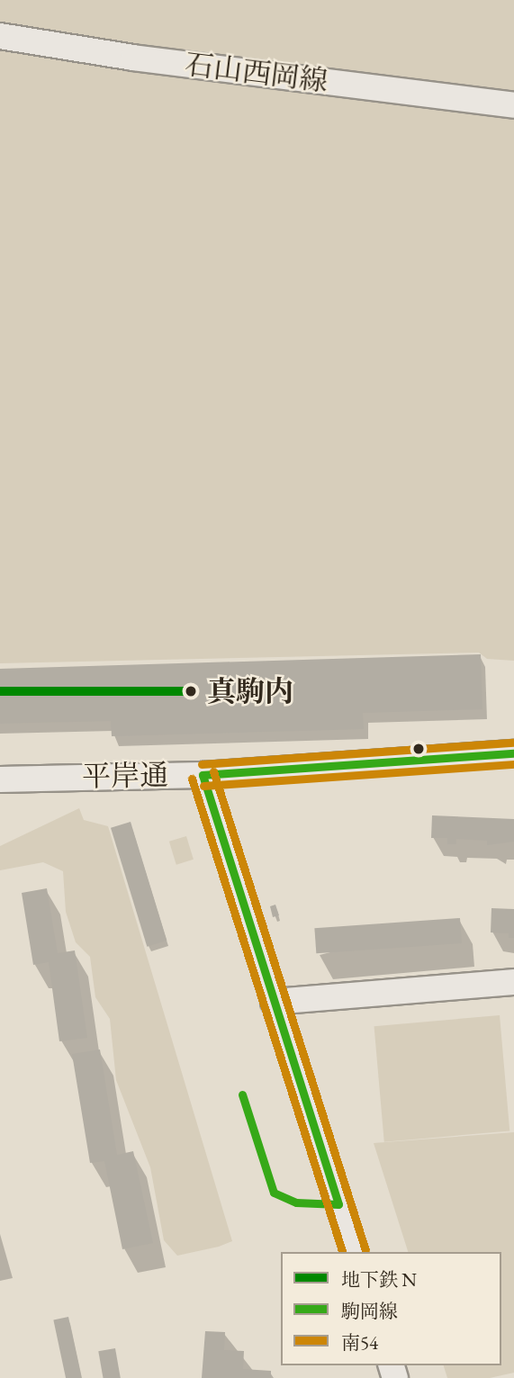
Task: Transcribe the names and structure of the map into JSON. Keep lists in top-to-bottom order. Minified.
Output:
{"streets":{"street":["石山西岡線","平岸通"]},"places":["真駒内"],"lines":["metro line N","transit line 駒岡線","transit line 南54"],"legend":["地下鉄 N","駒岡線","南54"]}
